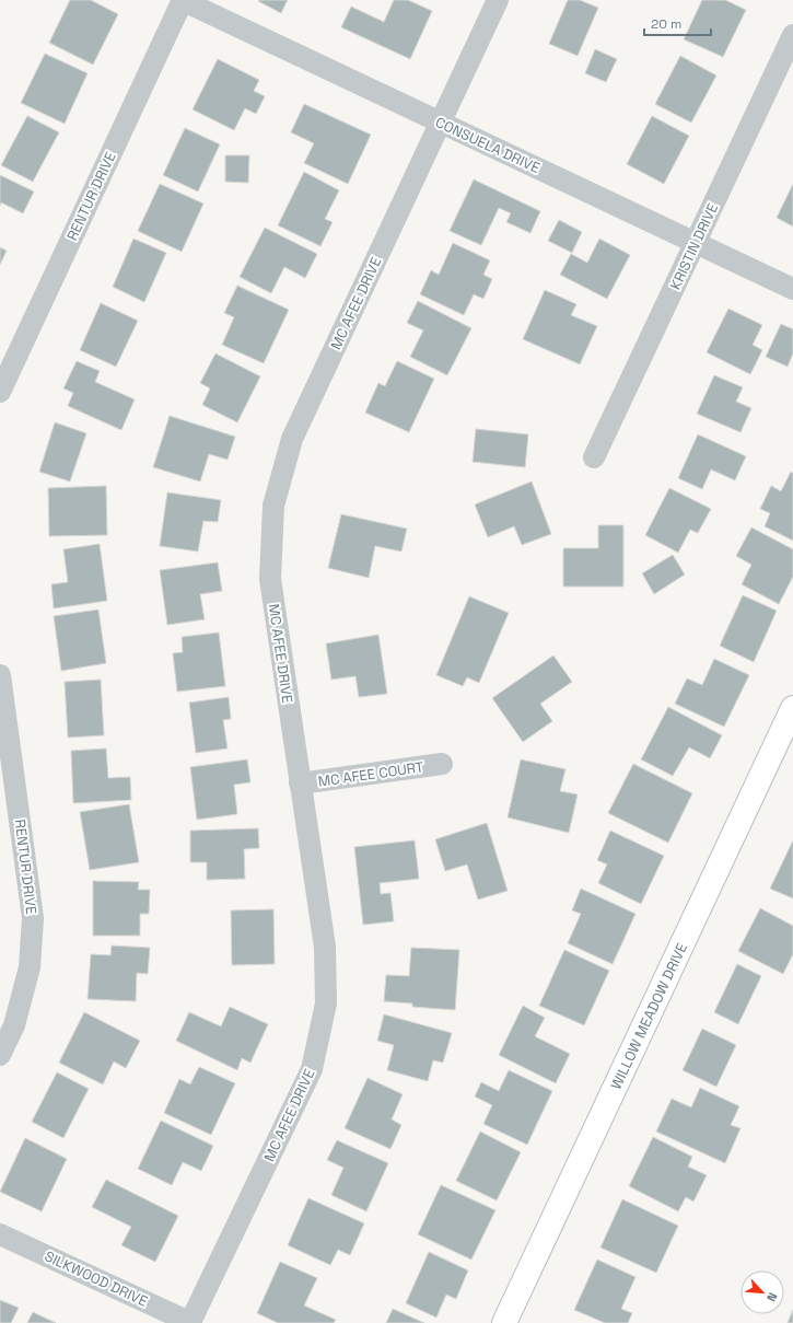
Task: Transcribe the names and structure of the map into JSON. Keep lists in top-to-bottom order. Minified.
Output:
{"streets":{"street":["CONSUELA DRIVE","RENTUR DRIVE","KRISTIN DRIVE","MC AFEE DRIVE","MC AFEE COURT","WILLOW MEADOW DRIVE","SILKWOOD DRIVE"]},"crossings":[["CONSUELA DRIVE","RENTUR DRIVE"],["CONSUELA DRIVE","KRISTIN DRIVE"],["CONSUELA DRIVE","MC AFEE DRIVE"],["MC AFEE DRIVE","MC AFEE COURT"],["MC AFEE DRIVE","SILKWOOD DRIVE"]],"scale_bar":"20 m","north":"bottom right"}
